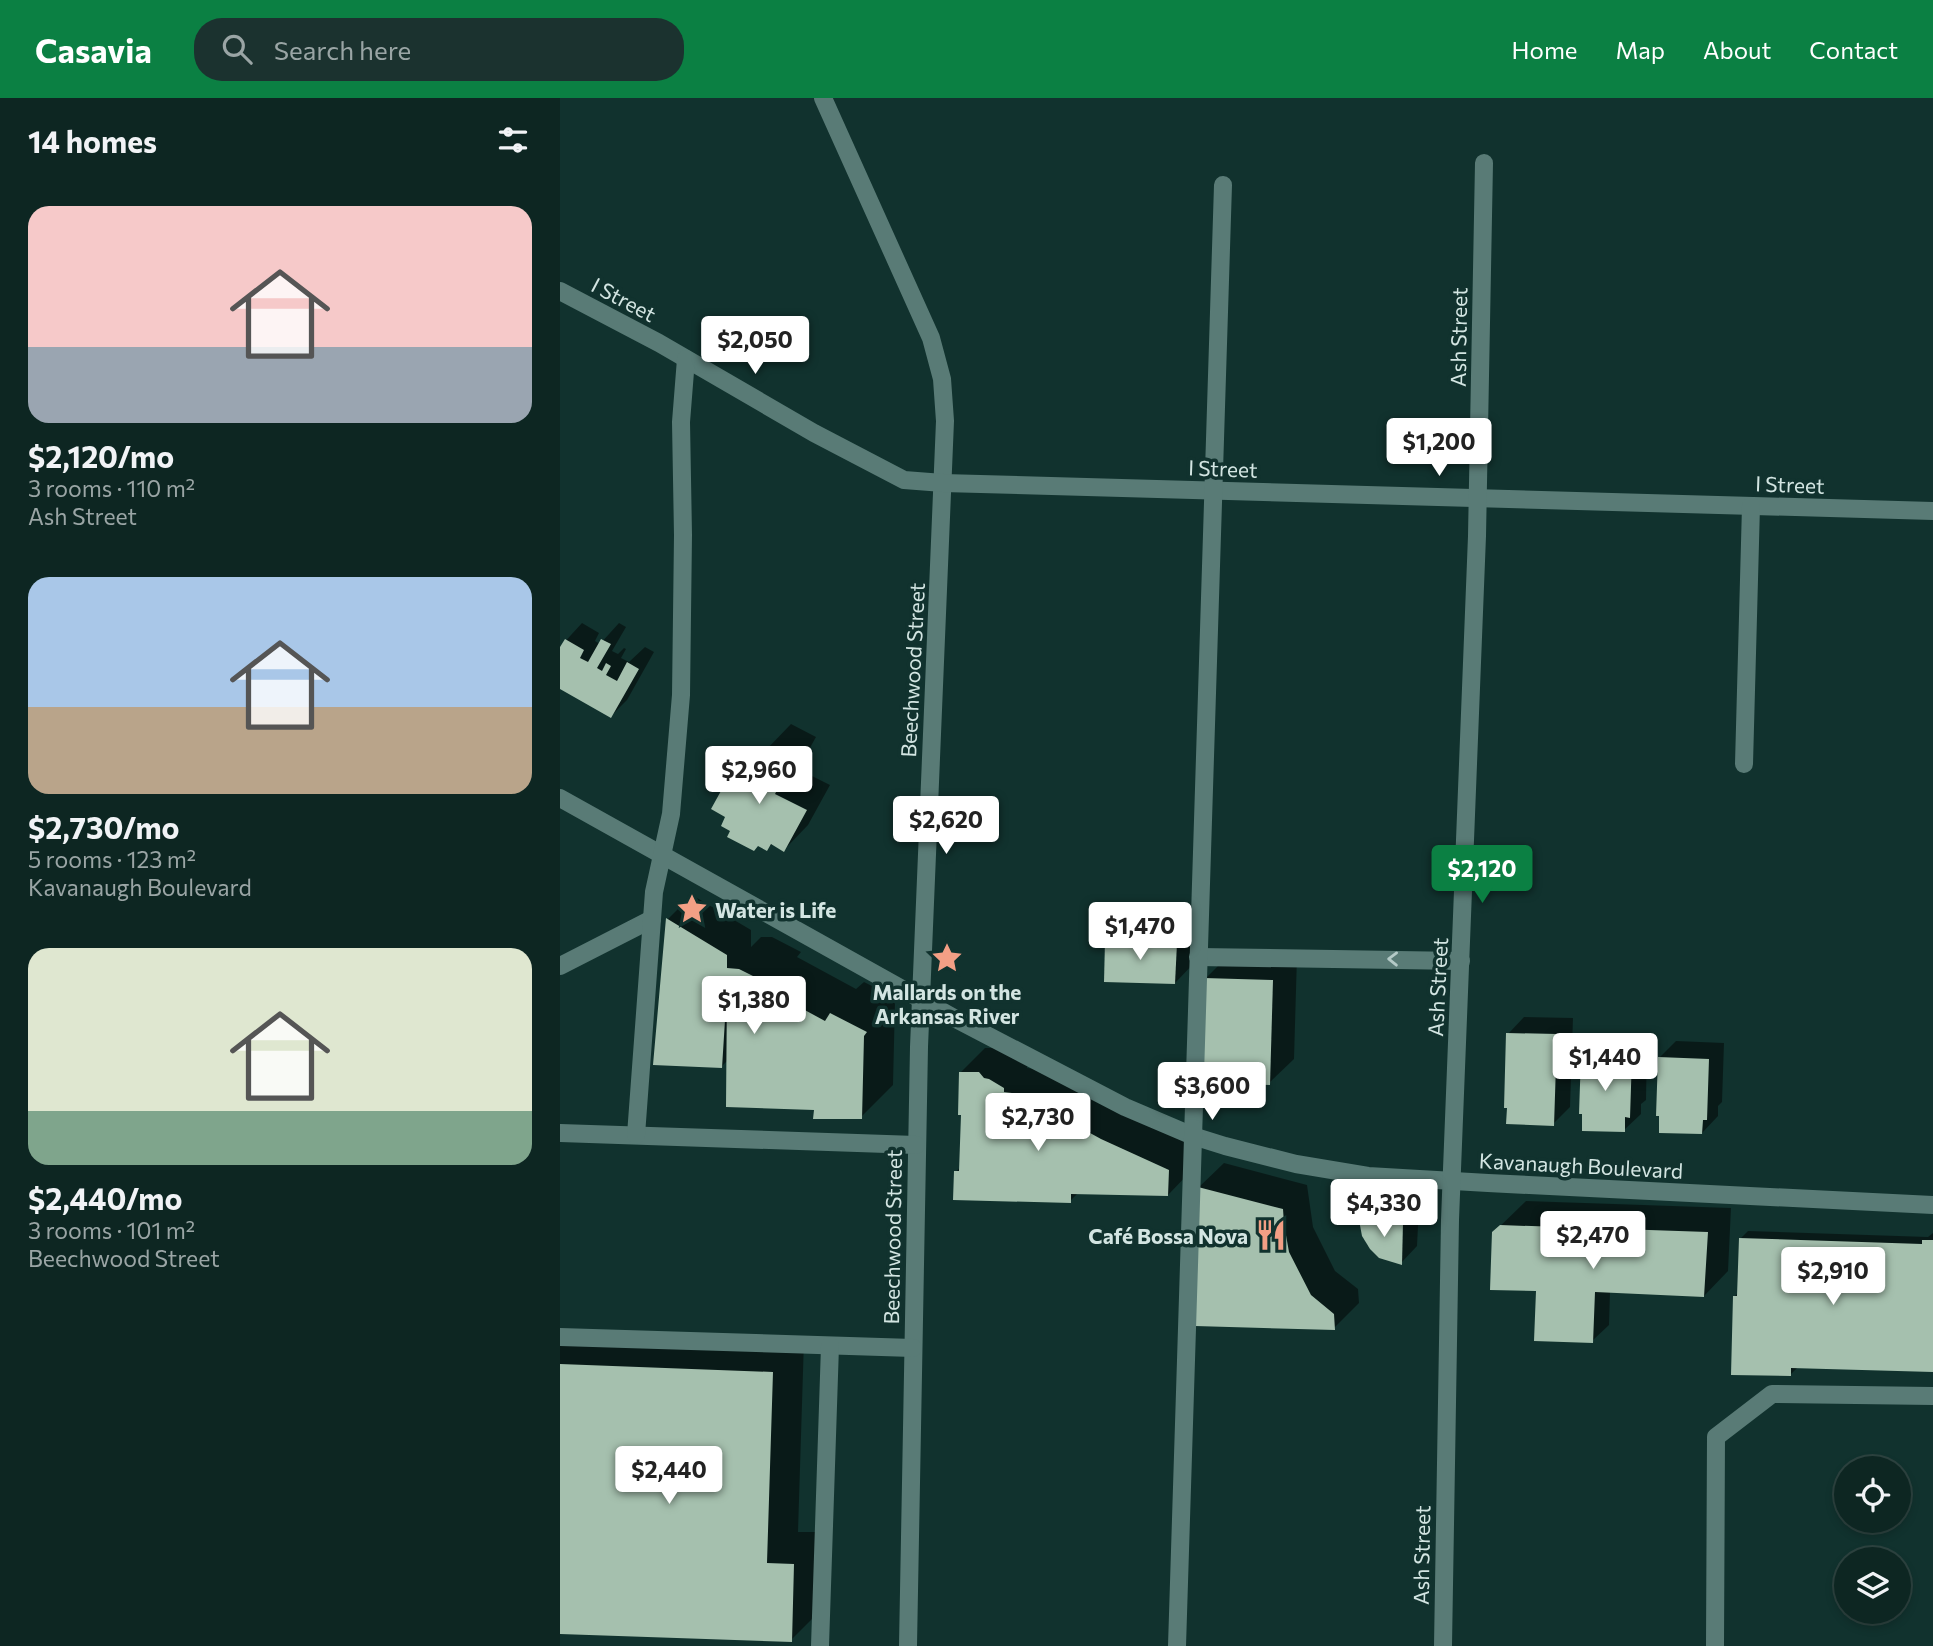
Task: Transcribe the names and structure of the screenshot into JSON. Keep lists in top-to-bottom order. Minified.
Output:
{"streets":{"street":["I Street","Ash Street","Beechwood Street","Kavanaugh Boulevard"]},"crossings":[["I Street","Ash Street"],["I Street","Beechwood Street"],["Ash Street","Kavanaugh Boulevard"],["Beechwood Street","Kavanaugh Boulevard"]],"places":{"place":["Water is Life","Mallards on the Arkansas River"],"restaurant":["Café Bossa Nova"]},"page":{"header":"Casavia","search":"Search here","nav":["Home","Map","About","Contact"],"heading":"14 homes","list":[{"name":"$2,120/mo","note":"3 rooms · 110 m² · Ash Street"},{"name":"$2,730/mo","note":"5 rooms · 123 m² · Kavanaugh Boulevard"},{"name":"$2,440/mo","note":"3 rooms · 101 m² · Beechwood Street"}],"price":["$2,050","$1,200","$2,960","$2,620","$2,120","$1,470","$1,380","$1,440","$3,600","$2,730","$4,330","$2,470","$2,910","$2,440"]}}
